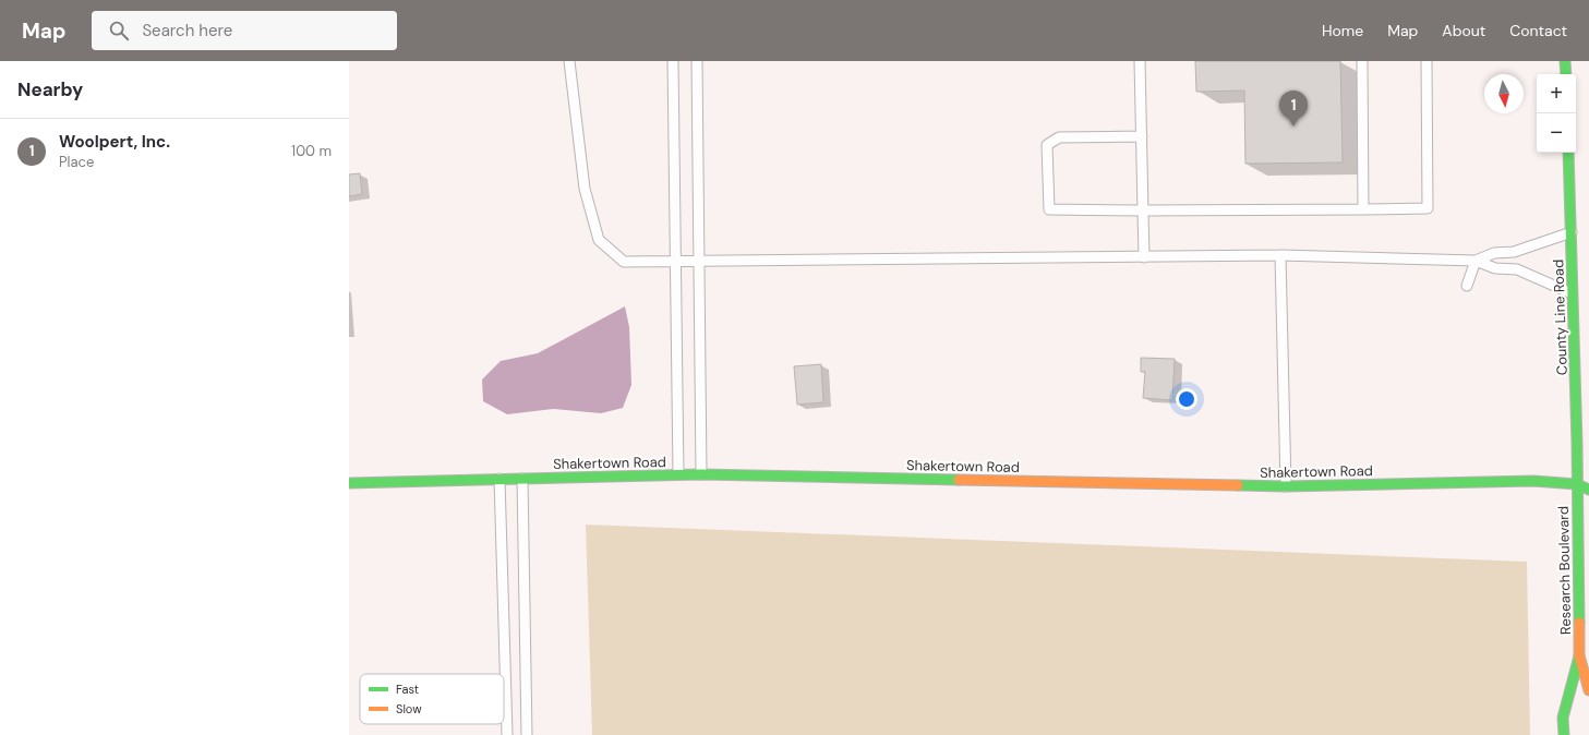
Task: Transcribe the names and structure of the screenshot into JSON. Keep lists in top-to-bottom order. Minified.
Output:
{"streets":{"street":["County Line Road","Shakertown Road","Research Boulevard"]},"crossings":[["County Line Road","Shakertown Road"],["County Line Road","Research Boulevard"],["Shakertown Road","Research Boulevard"]],"legend":["Fast","Slow"],"north":"bottom","page":{"header":"Map","search":"Search here","nav":["Home","Map","About","Contact"],"heading":"Nearby","map_buttons":["+","−"],"pins":"1","list":[{"mark":"1","name":"Woolpert, Inc.","note":"Place","value":"100 m"}]}}
